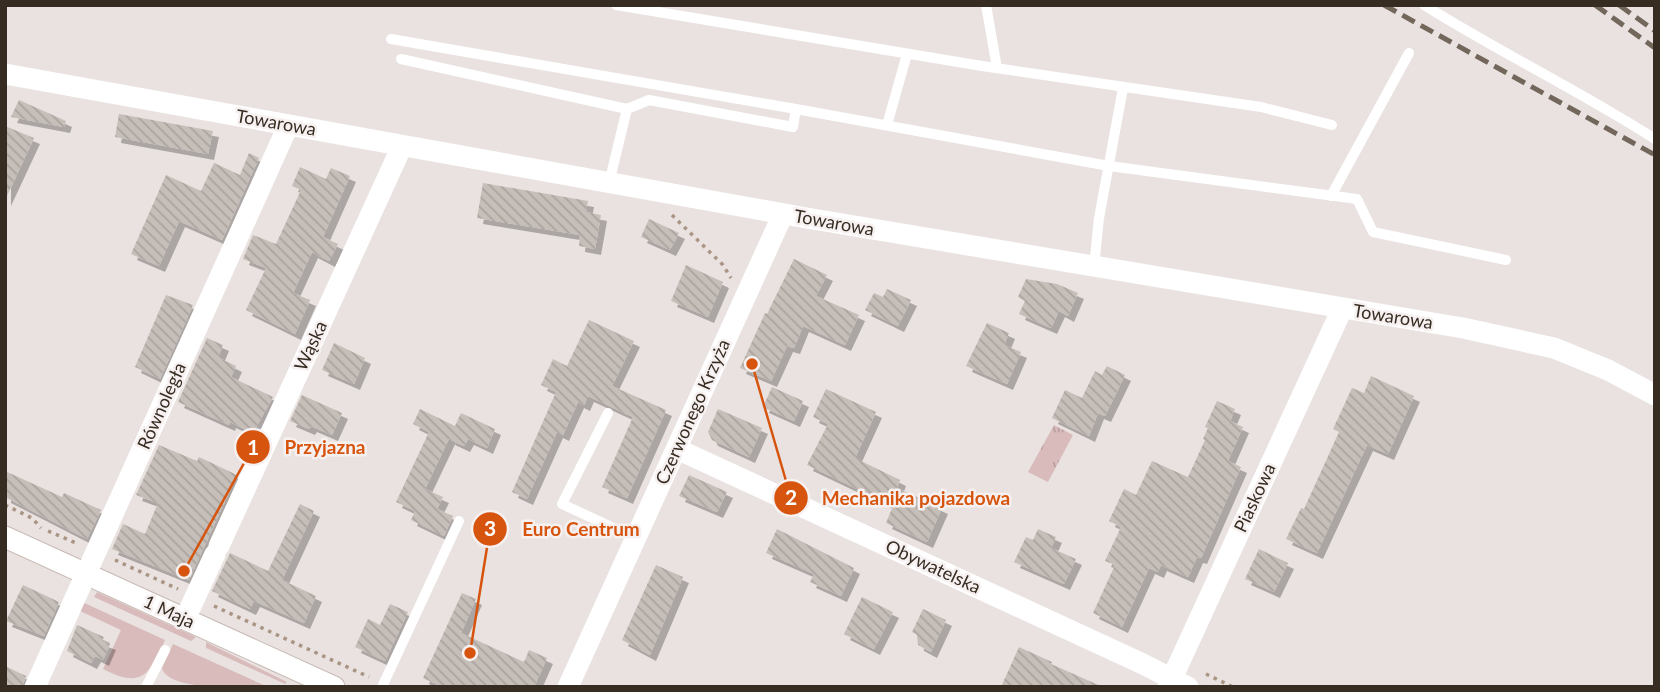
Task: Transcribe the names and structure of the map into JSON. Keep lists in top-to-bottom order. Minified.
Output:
{"streets":{"street":["Towarowa","Wąska","Równoległa","Czerwonego Krzyża","Piaskowa","Obywatelska","1 Maja"]},"crossings":[["Towarowa","Wąska"],["Towarowa","Równoległa"],["Towarowa","Czerwonego Krzyża"],["Towarowa","Piaskowa"],["Wąska","1 Maja"],["Równoległa","1 Maja"],["Czerwonego Krzyża","Obywatelska"],["Piaskowa","Obywatelska"]],"places":["Mechanika pojazdowa","Przyjazna","Euro Centrum"]}
